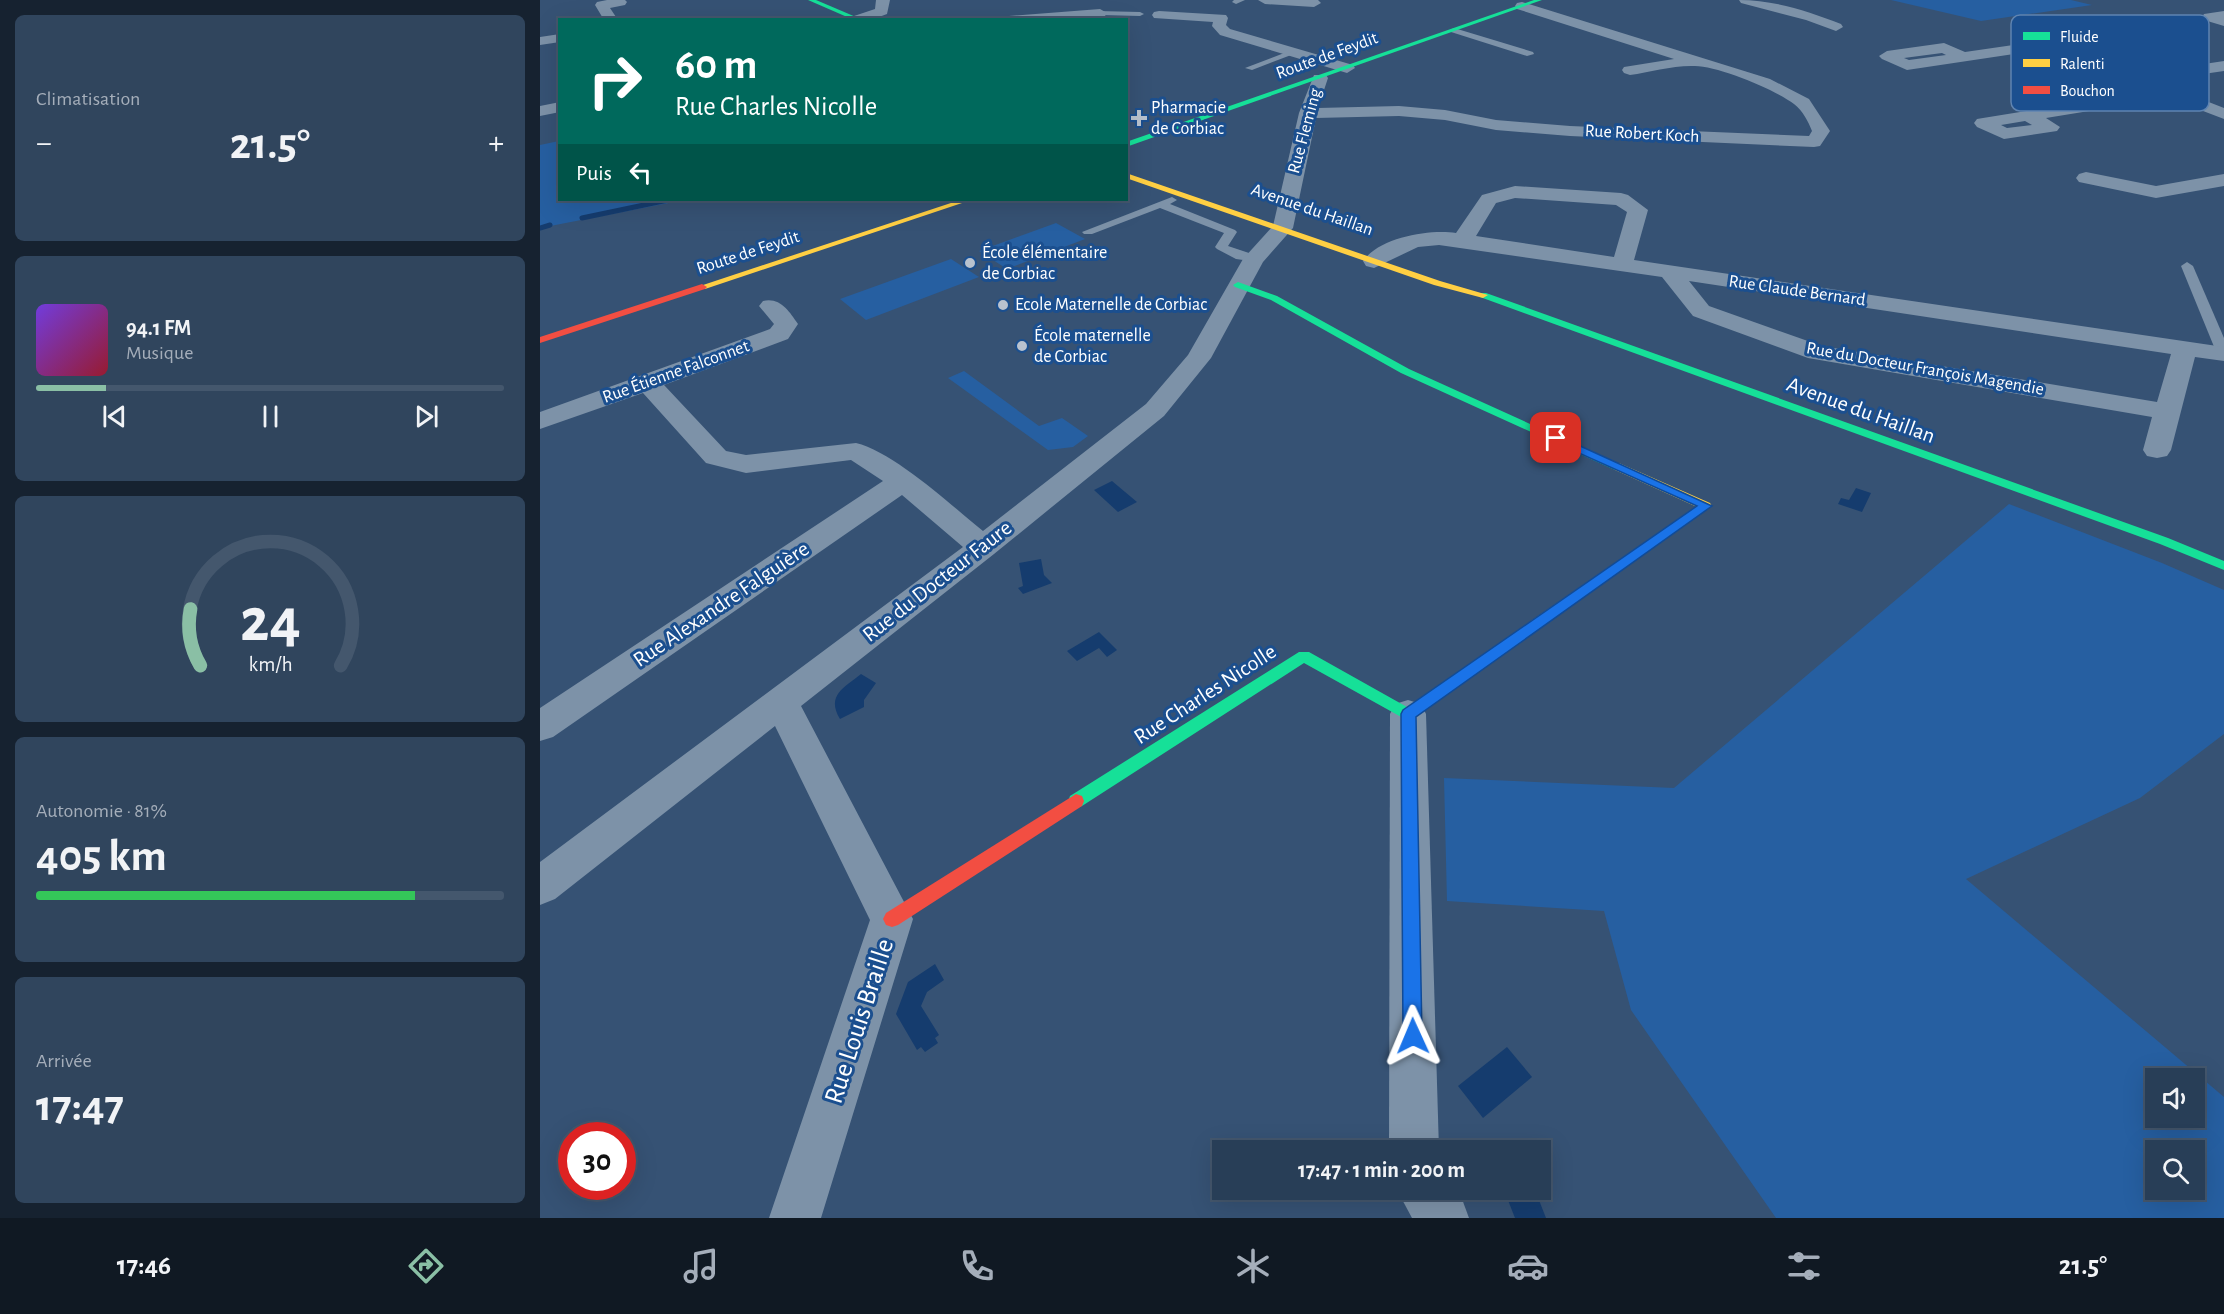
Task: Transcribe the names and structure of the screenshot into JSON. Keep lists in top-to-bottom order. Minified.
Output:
{"streets":{"street":["Route de Feydit","Rue Fleming","Rue Robert Koch","Avenue du Haillan","Rue Claude Bernard","Rue du Docteur François Magendie","Rue Étienne Falconnet","Rue du Docteur Faure","Rue Alexandre Falguière","Rue Charles Nicolle","Rue Louis Braille"]},"crossings":[["Route de Feydit","Rue Fleming"],["Route de Feydit","Rue Robert Koch"],["Rue Fleming","Rue Robert Koch"],["Rue Fleming","Avenue du Haillan"],["Rue Fleming","Rue du Docteur Faure"],["Avenue du Haillan","Rue Claude Bernard"],["Avenue du Haillan","Rue du Docteur Faure"],["Rue Claude Bernard","Rue du Docteur François Magendie"],["Rue du Docteur Faure","Rue Louis Braille"],["Rue Charles Nicolle","Rue Louis Braille"]],"places":{"health":["Pharmacie de Corbiac"],"other":["École élémentaire de Corbiac","Ecole Maternelle de Corbiac","École maternelle de Corbiac"]},"legend":["Fluide","Ralenti","Bouchon"],"page":{"tile":["Climatisation",["Autonomie · 81%","405 km"],["Arrivée","17:47"]],"turn":["60 m","Rue Charles Nicolle"],"heat":["−","21.5°","+"],"then":"Puis","song":["94.1 FM","Musique"],"limit":"30","trip":"17:47 · 1 min · 200 m","tabs":["17:46","21.5°"],"gauge":["24","km/h"]}}
